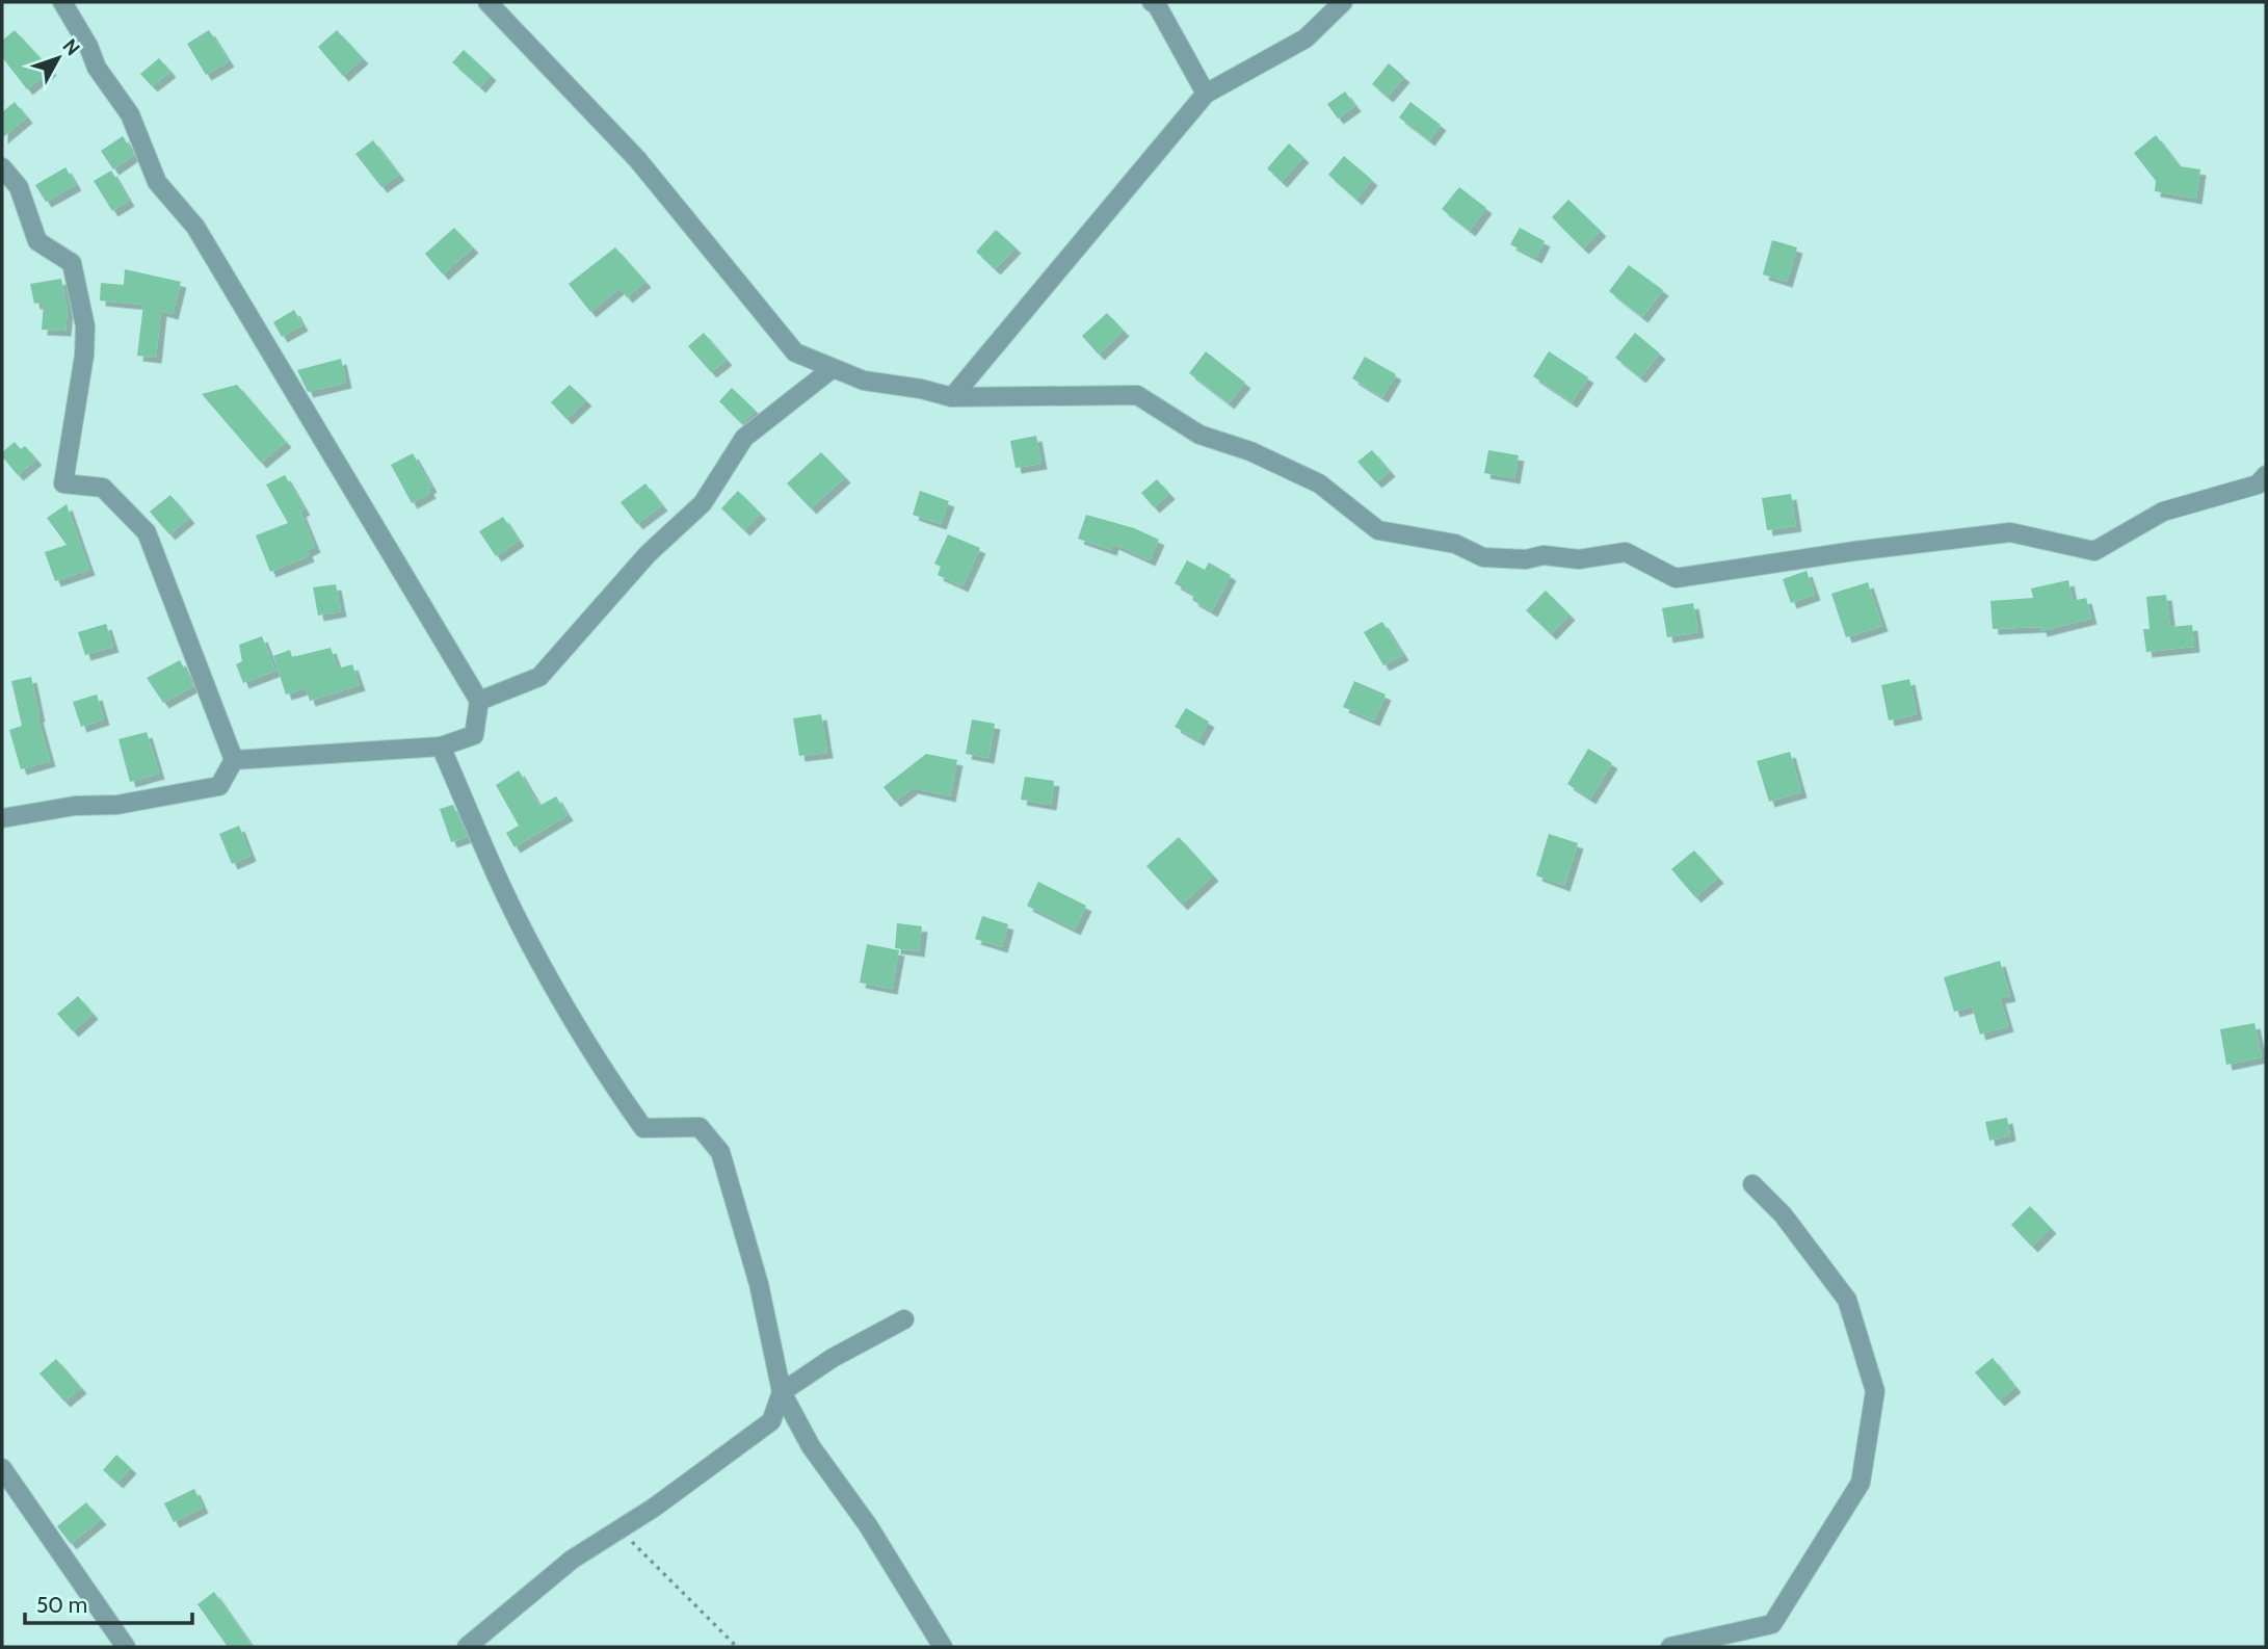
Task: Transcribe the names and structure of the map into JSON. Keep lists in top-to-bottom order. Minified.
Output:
{"scale_bar":"50 m","north":"top right"}
